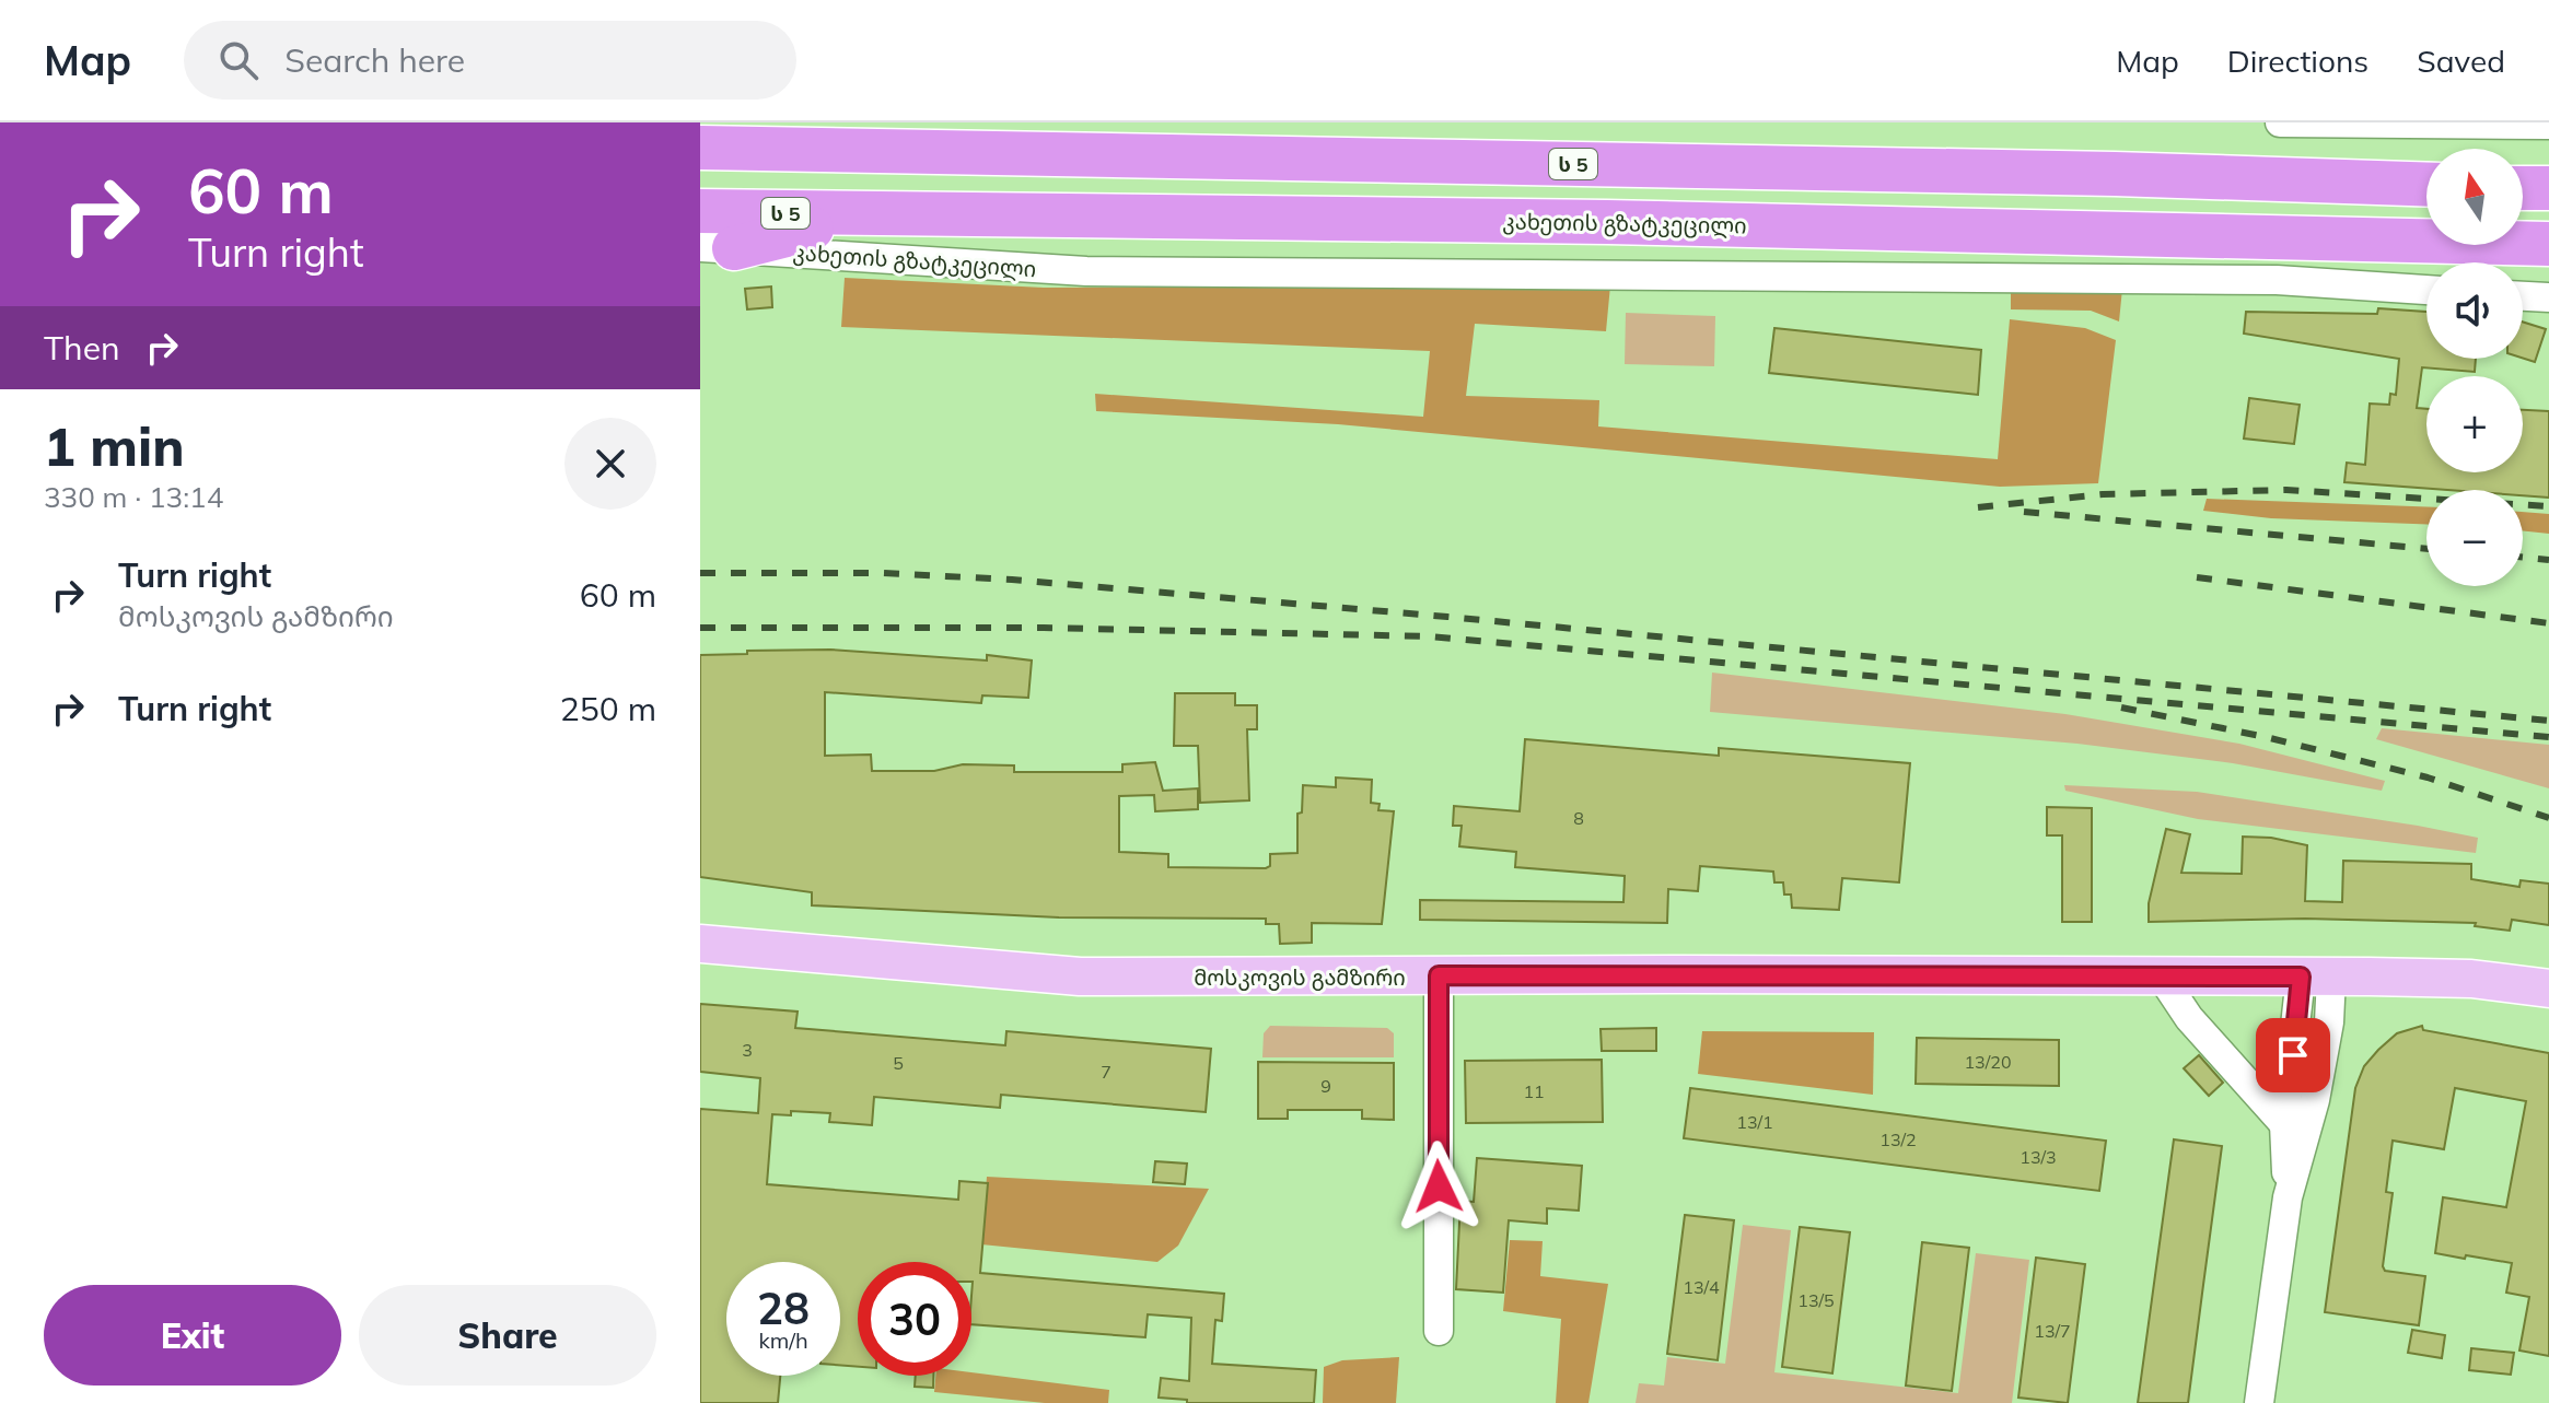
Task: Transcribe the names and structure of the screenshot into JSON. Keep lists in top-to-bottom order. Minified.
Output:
{"streets":{"highway":["ს 5","კახეთის გზატკეცილი"],"main road":["მოსკოვის გამზირი"]},"house_numbers":["8","3","13/20","5","7","9","11","13/1","13/2","13/3","13/4","13/5","13/7"],"north":"top","page":{"header":"Map","search":"Search here","nav":["Map","Directions","Saved"],"turn":["60 m","Turn right"],"map_buttons":["+","−"],"then":"Then","heading":["1 min","330 m · 13:14"],"list":[{"name":"Turn right","note":"მოსკოვის გამზირი","value":"60 m"},{"name":"Turn right","value":"250 m"}],"speed":"28 km/h","limit":"30","buttons":["Exit","Share"]}}
